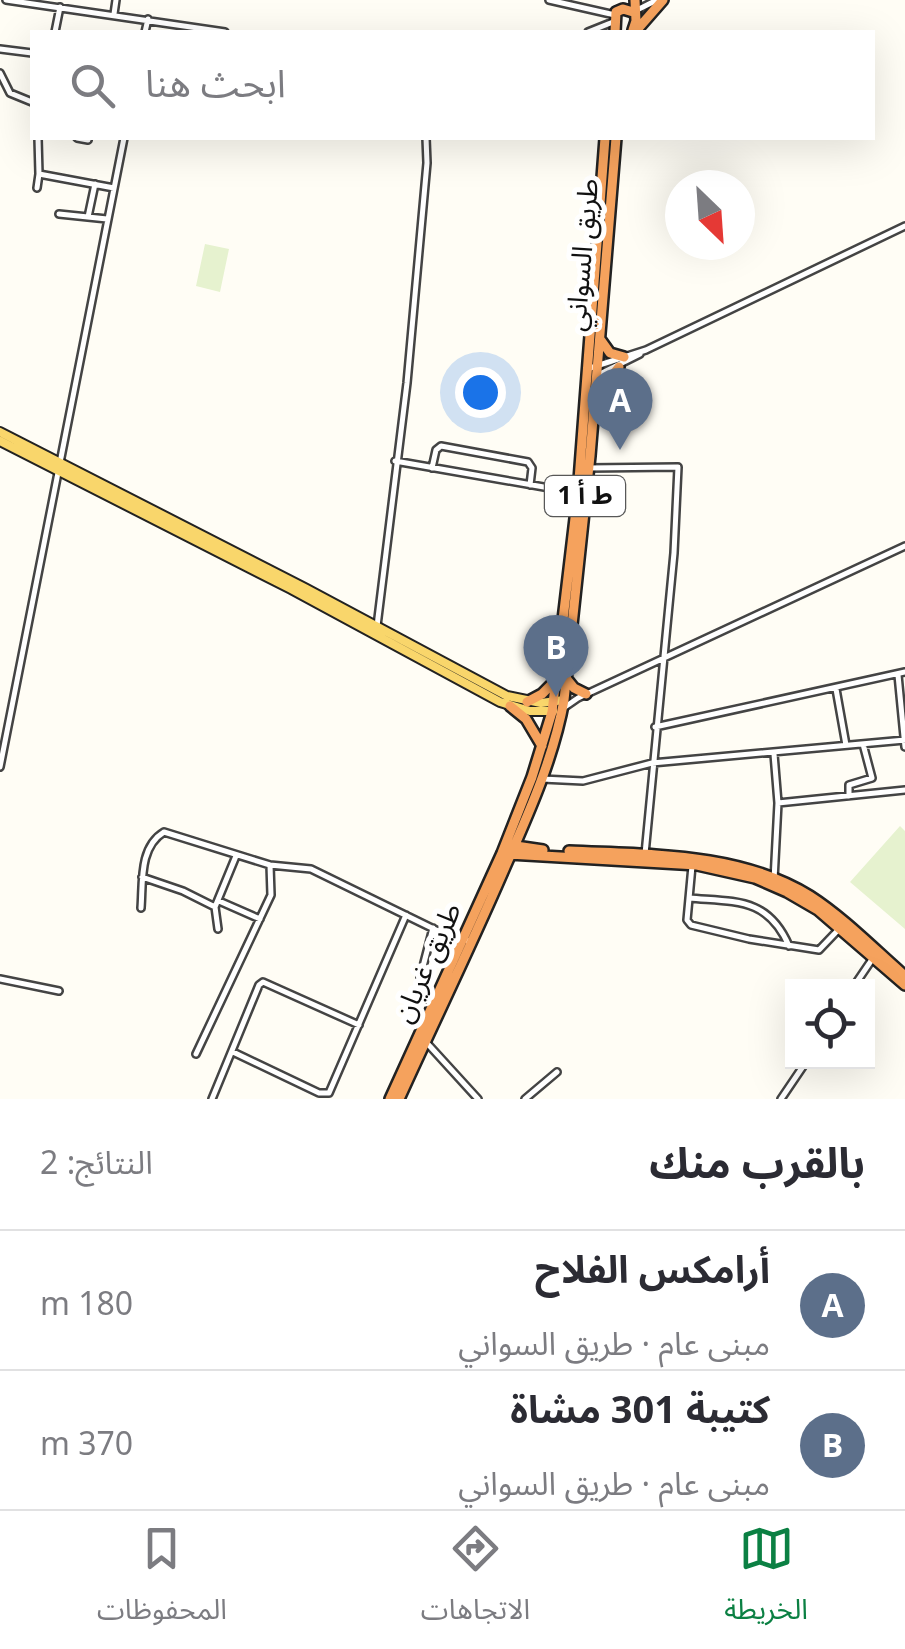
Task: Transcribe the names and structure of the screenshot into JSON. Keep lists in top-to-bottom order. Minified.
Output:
{"streets":{"highway":["طريق السواني","ط أ 1","طريق غريان"]},"crossings":[["طريق السواني","طريق غريان"]],"north":"bottom right","page":{"search":"ابحث هنا","pins":["A","B"],"heading":["بالقرب منك","النتائج: 2"],"list":[{"mark":"A","name":"أرامكس الفلاح","note":"مبنى عام · طريق السواني","value":"180 m"},{"mark":"B","name":"كتيبة 301 مشاة","note":"مبنى عام · طريق السواني","value":"370 m"}],"nav":["الخريطة","الاتجاهات","المحفوظات"]}}
